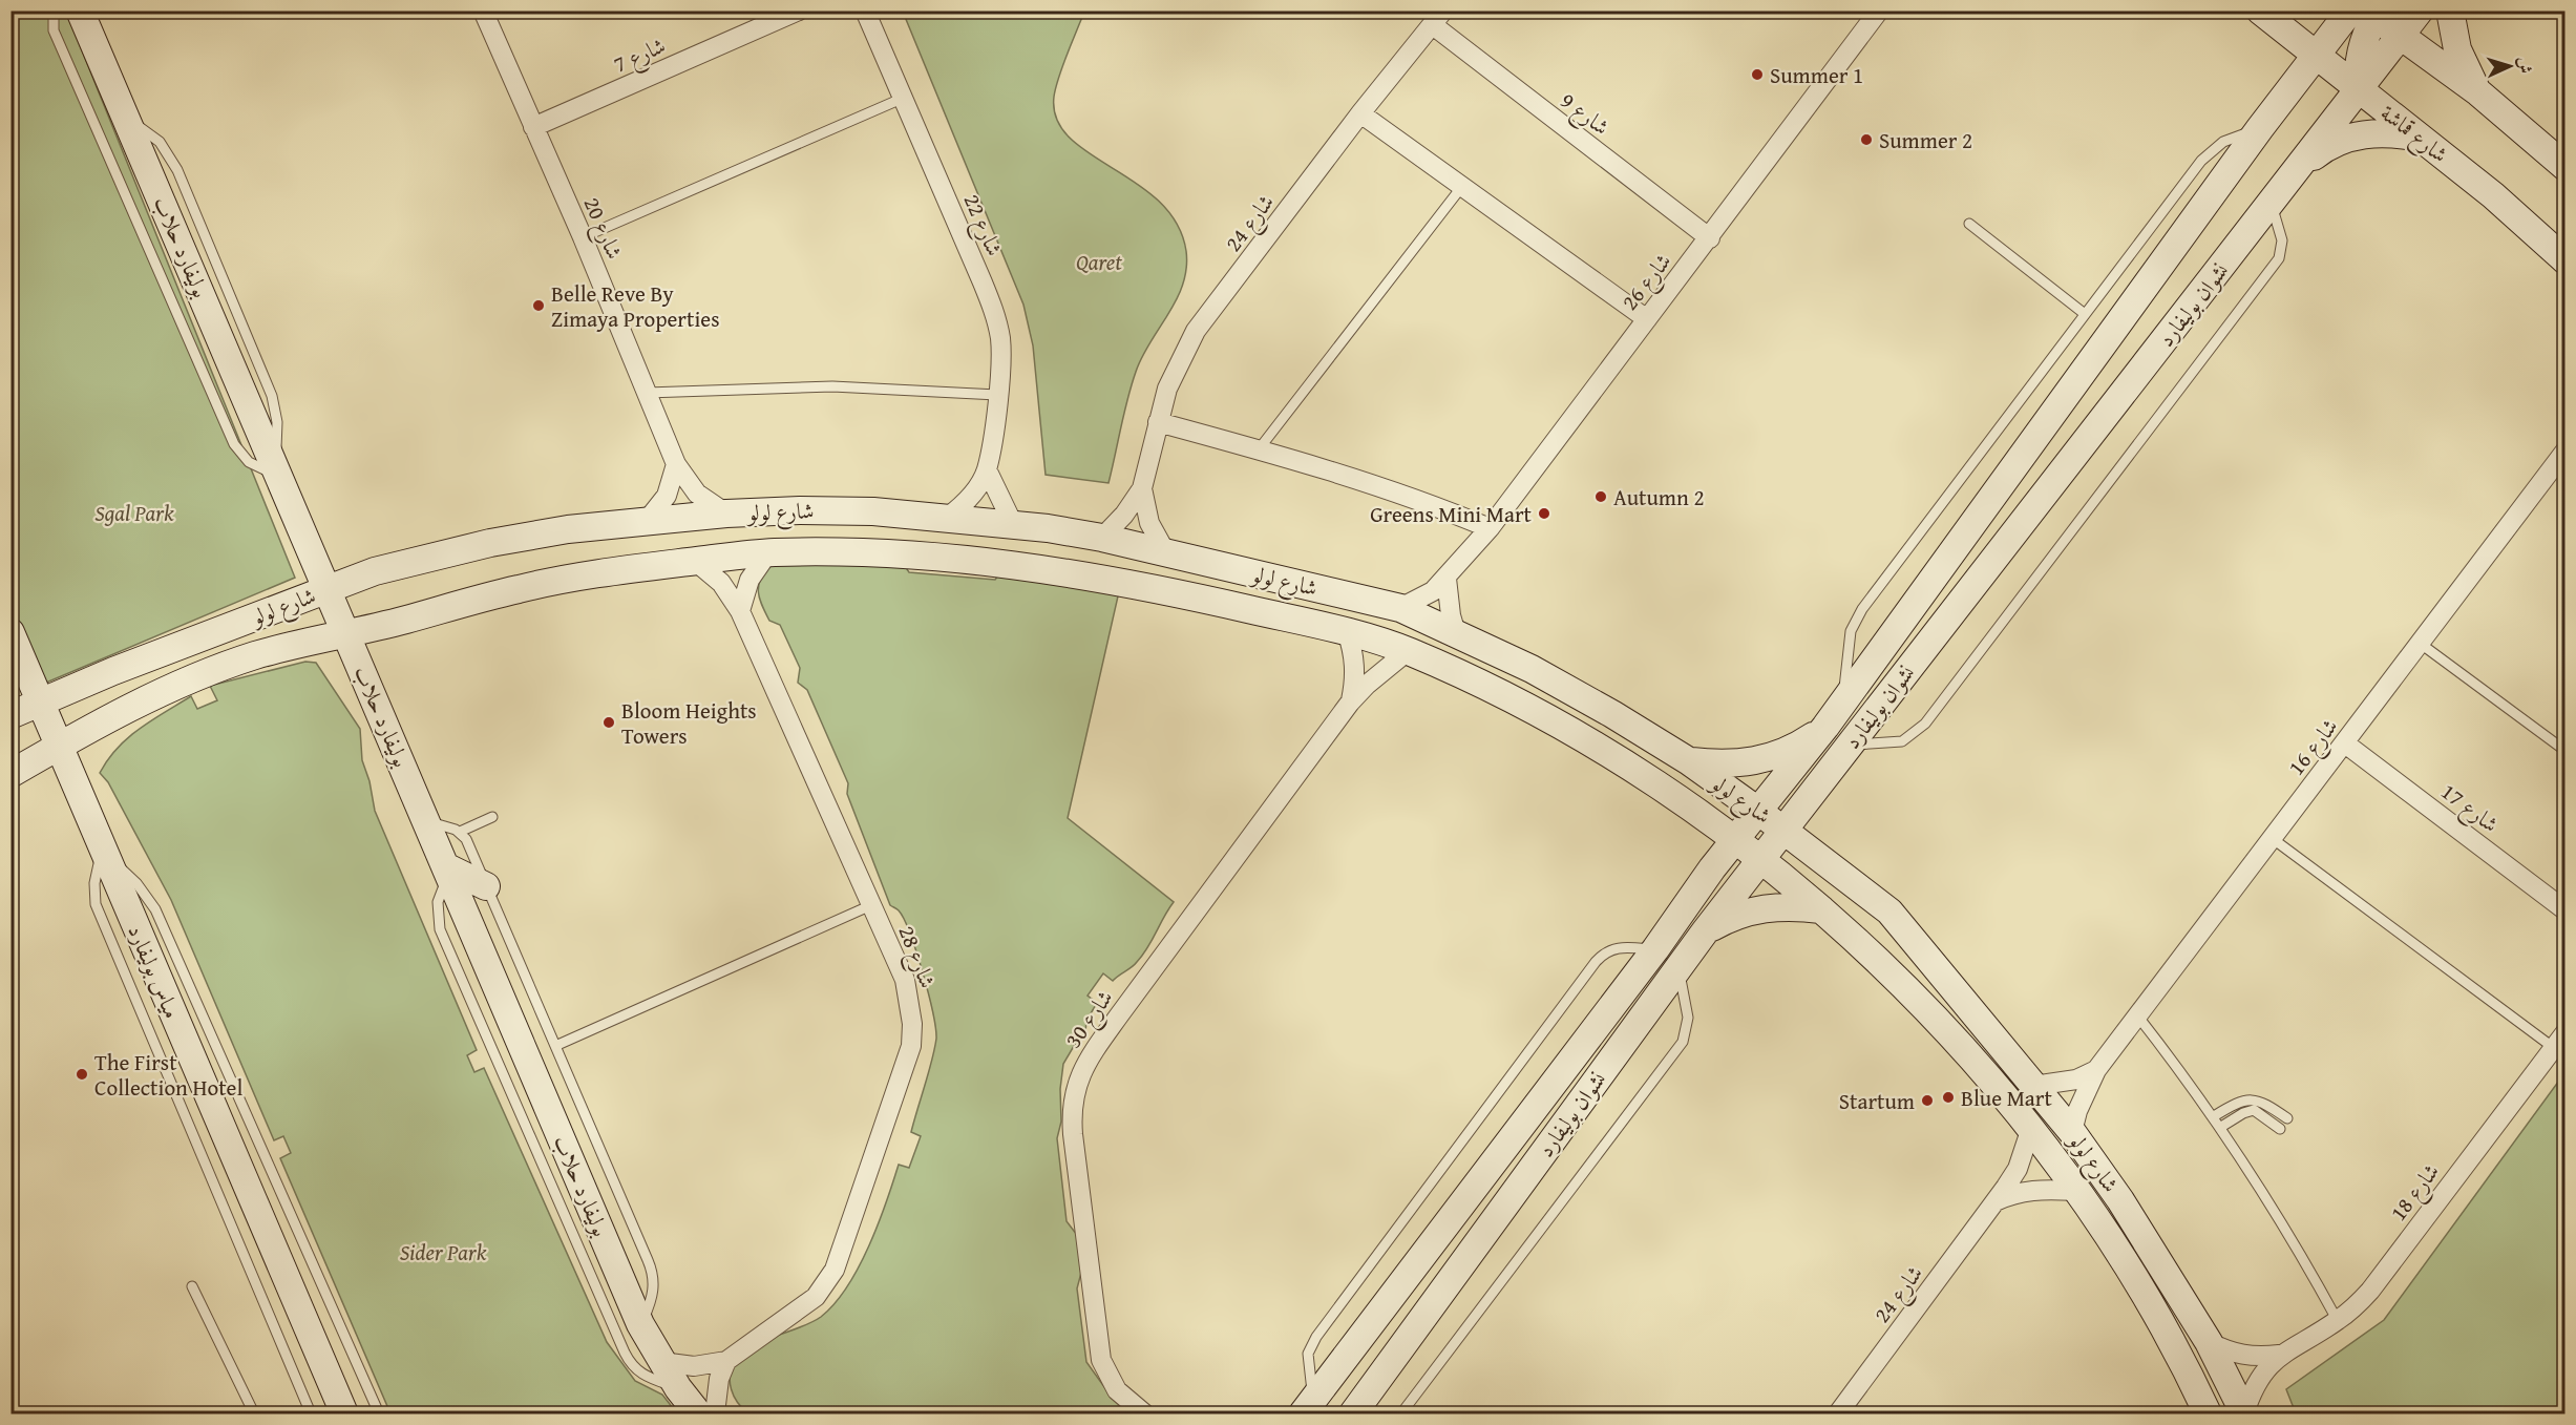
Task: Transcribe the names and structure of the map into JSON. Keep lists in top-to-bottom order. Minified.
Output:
{"streets":{"street":["شارع 7","شارع 9","شارع قماشة","شارع 24","شارع 22","شارع 20","بوليفارد حلاب","شارع 26","نشوان بوليفارد","شارع لولو","شارع 16","شارع 17","شارع 28","مياس بوليفارد","شارع 30","شارع 18"]},"crossings":[["شارع 7","شارع 20"],["شارع 9","شارع 24"],["شارع 9","شارع 26"],["شارع قماشة","نشوان بوليفارد"],["شارع 24","شارع لولو"],["شارع 22","شارع لولو"],["شارع 20","شارع لولو"],["بوليفارد حلاب","شارع لولو"],["بوليفارد حلاب","شارع 28"],["شارع 26","شارع لولو"],["نشوان بوليفارد","شارع لولو"],["شارع لولو","شارع 16"],["شارع لولو","شارع 28"],["شارع لولو","مياس بوليفارد"],["شارع لولو","شارع 30"],["شارع لولو","شارع 18"],["شارع 16","شارع 17"]],"parks":["Qaret","Sgal Park","Sider Park"],"places":["Summer 1","Summer 2","Belle Reve By Zimaya Properties","Autumn 2","Greens Mini Mart","Bloom Heights Towers","The First Collection Hotel","Blue Mart","Startum"],"north":"right"}
